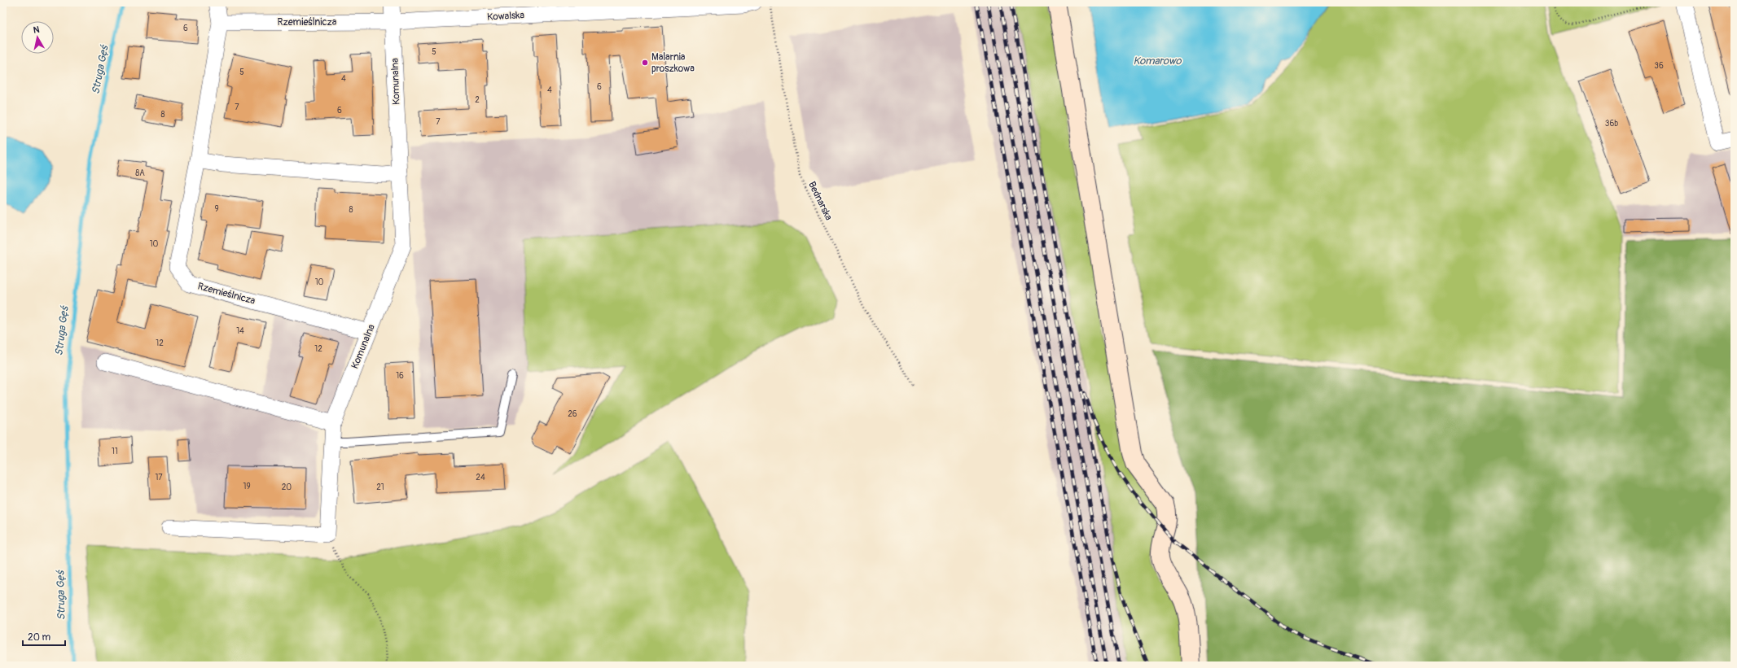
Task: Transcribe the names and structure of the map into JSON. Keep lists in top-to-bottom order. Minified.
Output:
{"streets":{"street":["Kowalska","Rzemieślnicza","Komunalna"],"path":["Bednarska"]},"crossings":[["Kowalska","Rzemieślnicza"],["Kowalska","Komunalna"],["Rzemieślnicza","Komunalna"]],"water":["Komarowo","Struga Gęś"],"places":["Malarnia proszkowa"],"house_numbers":["6","5","36","5","4","6","4","2","7","6","8","7","36b","8A","9","8","10","10","14","12","12","16","26","11","17","24","19","20","21"],"scale_bar":"20 m","north":"top"}
